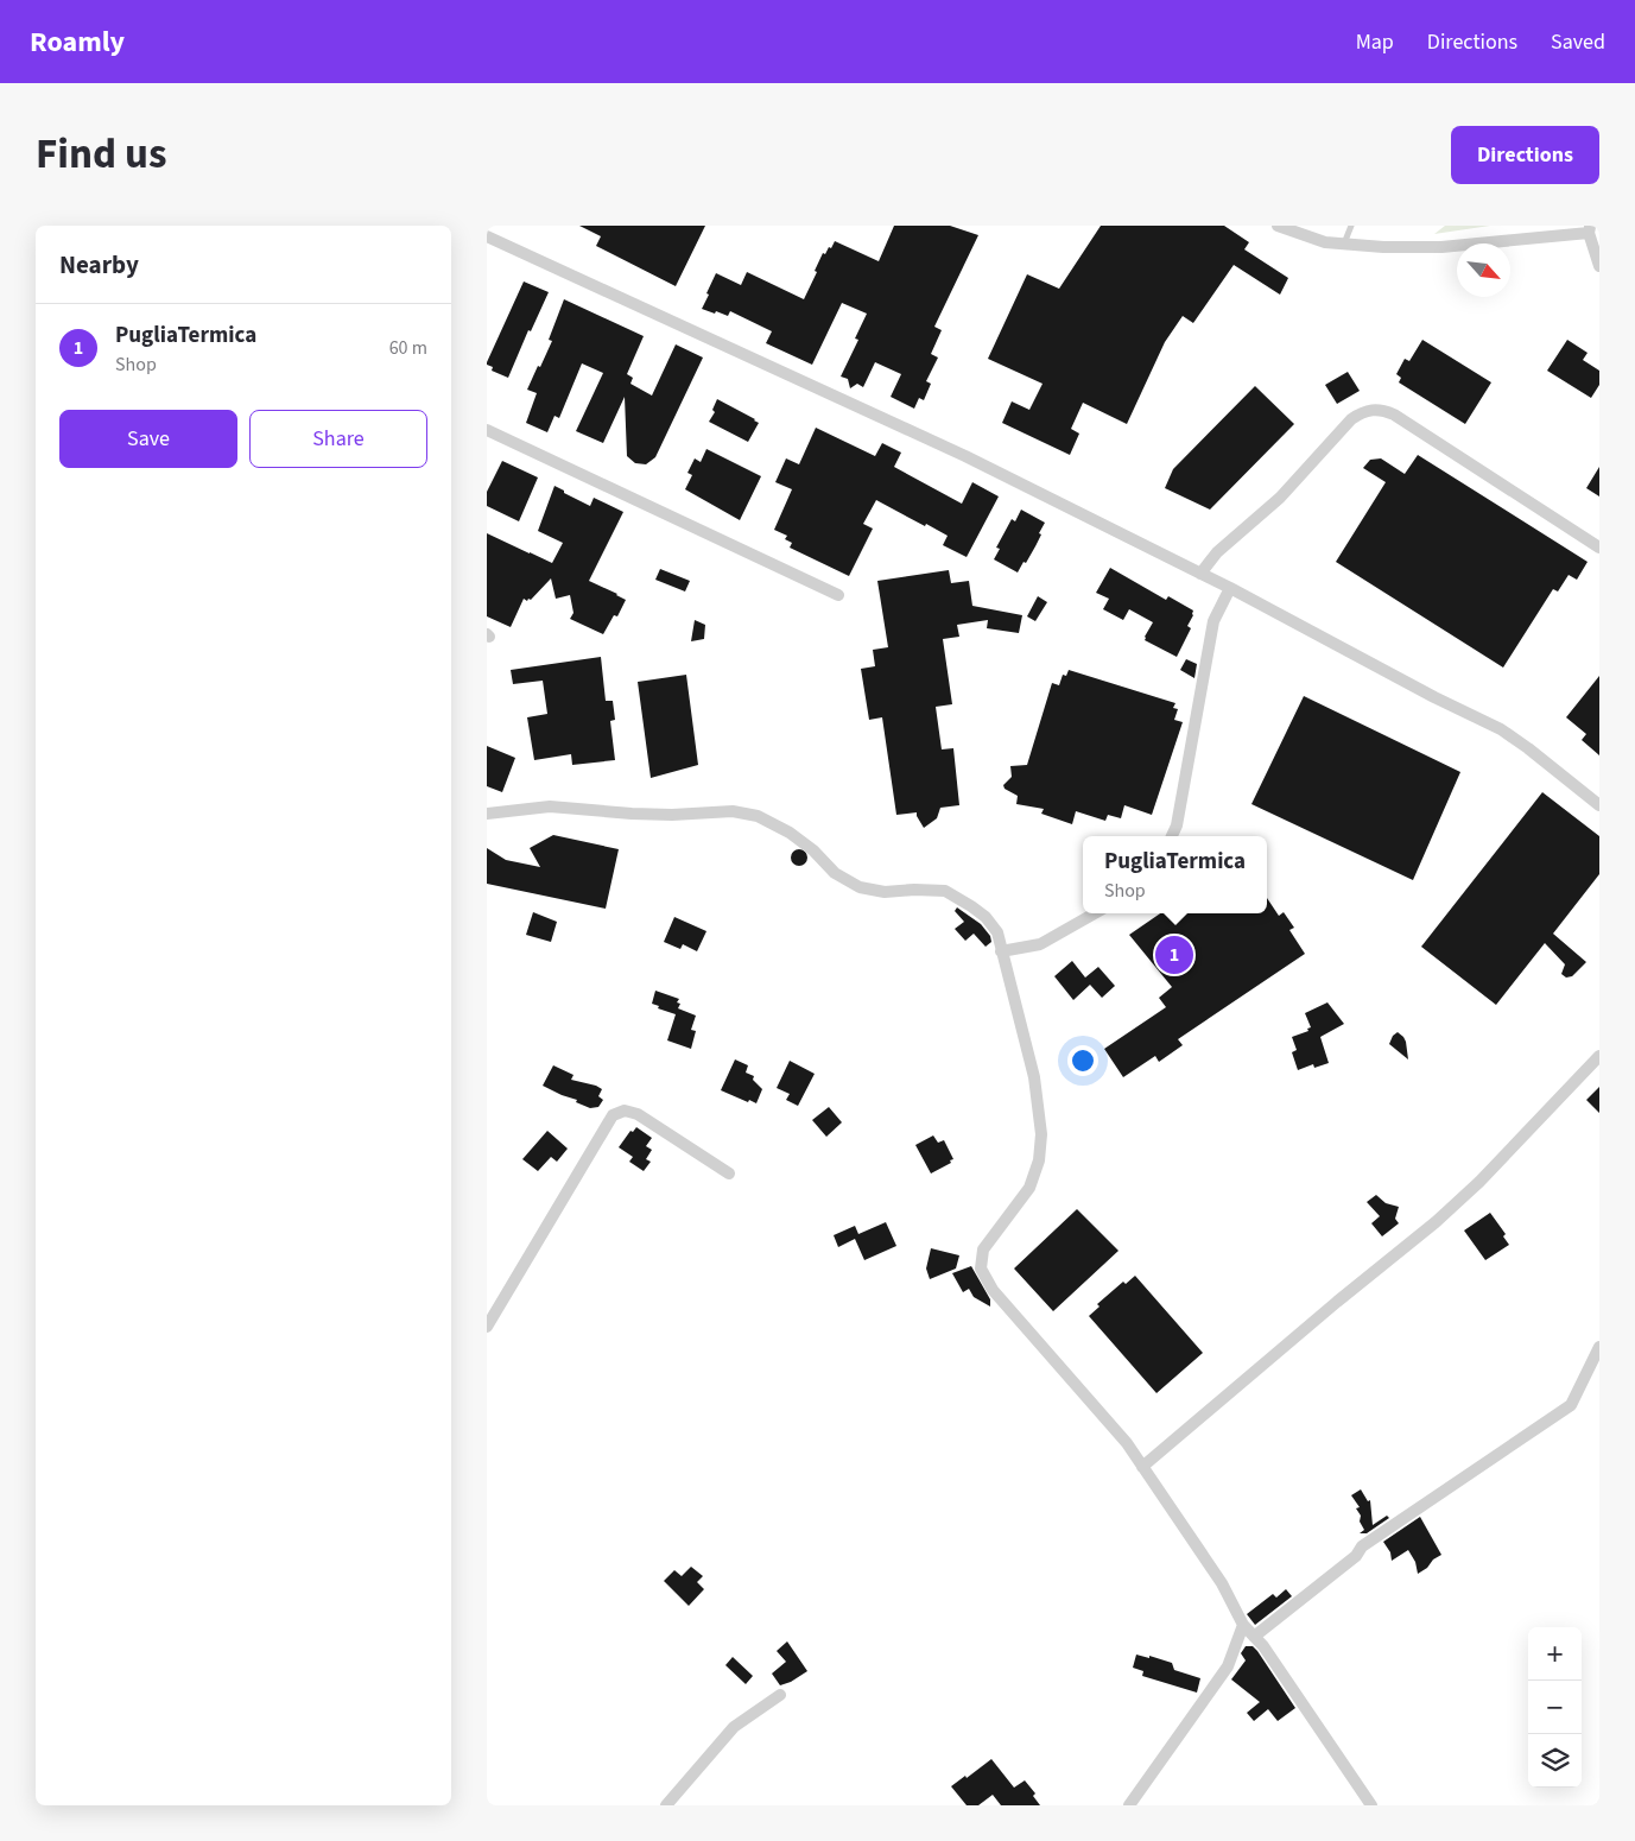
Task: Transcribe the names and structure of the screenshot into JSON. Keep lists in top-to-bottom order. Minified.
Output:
{"north":"bottom right","page":{"header":"Roamly","nav":["Map","Directions","Saved"],"title":"Find us","buttons":["Directions",["Save","Share"]],"heading":"Nearby","list":[{"mark":"1","name":"PugliaTermica","note":"Shop","value":"60 m"}],"popup":["PugliaTermica","Shop"],"pins":"1","map_buttons":["+","−"]}}
